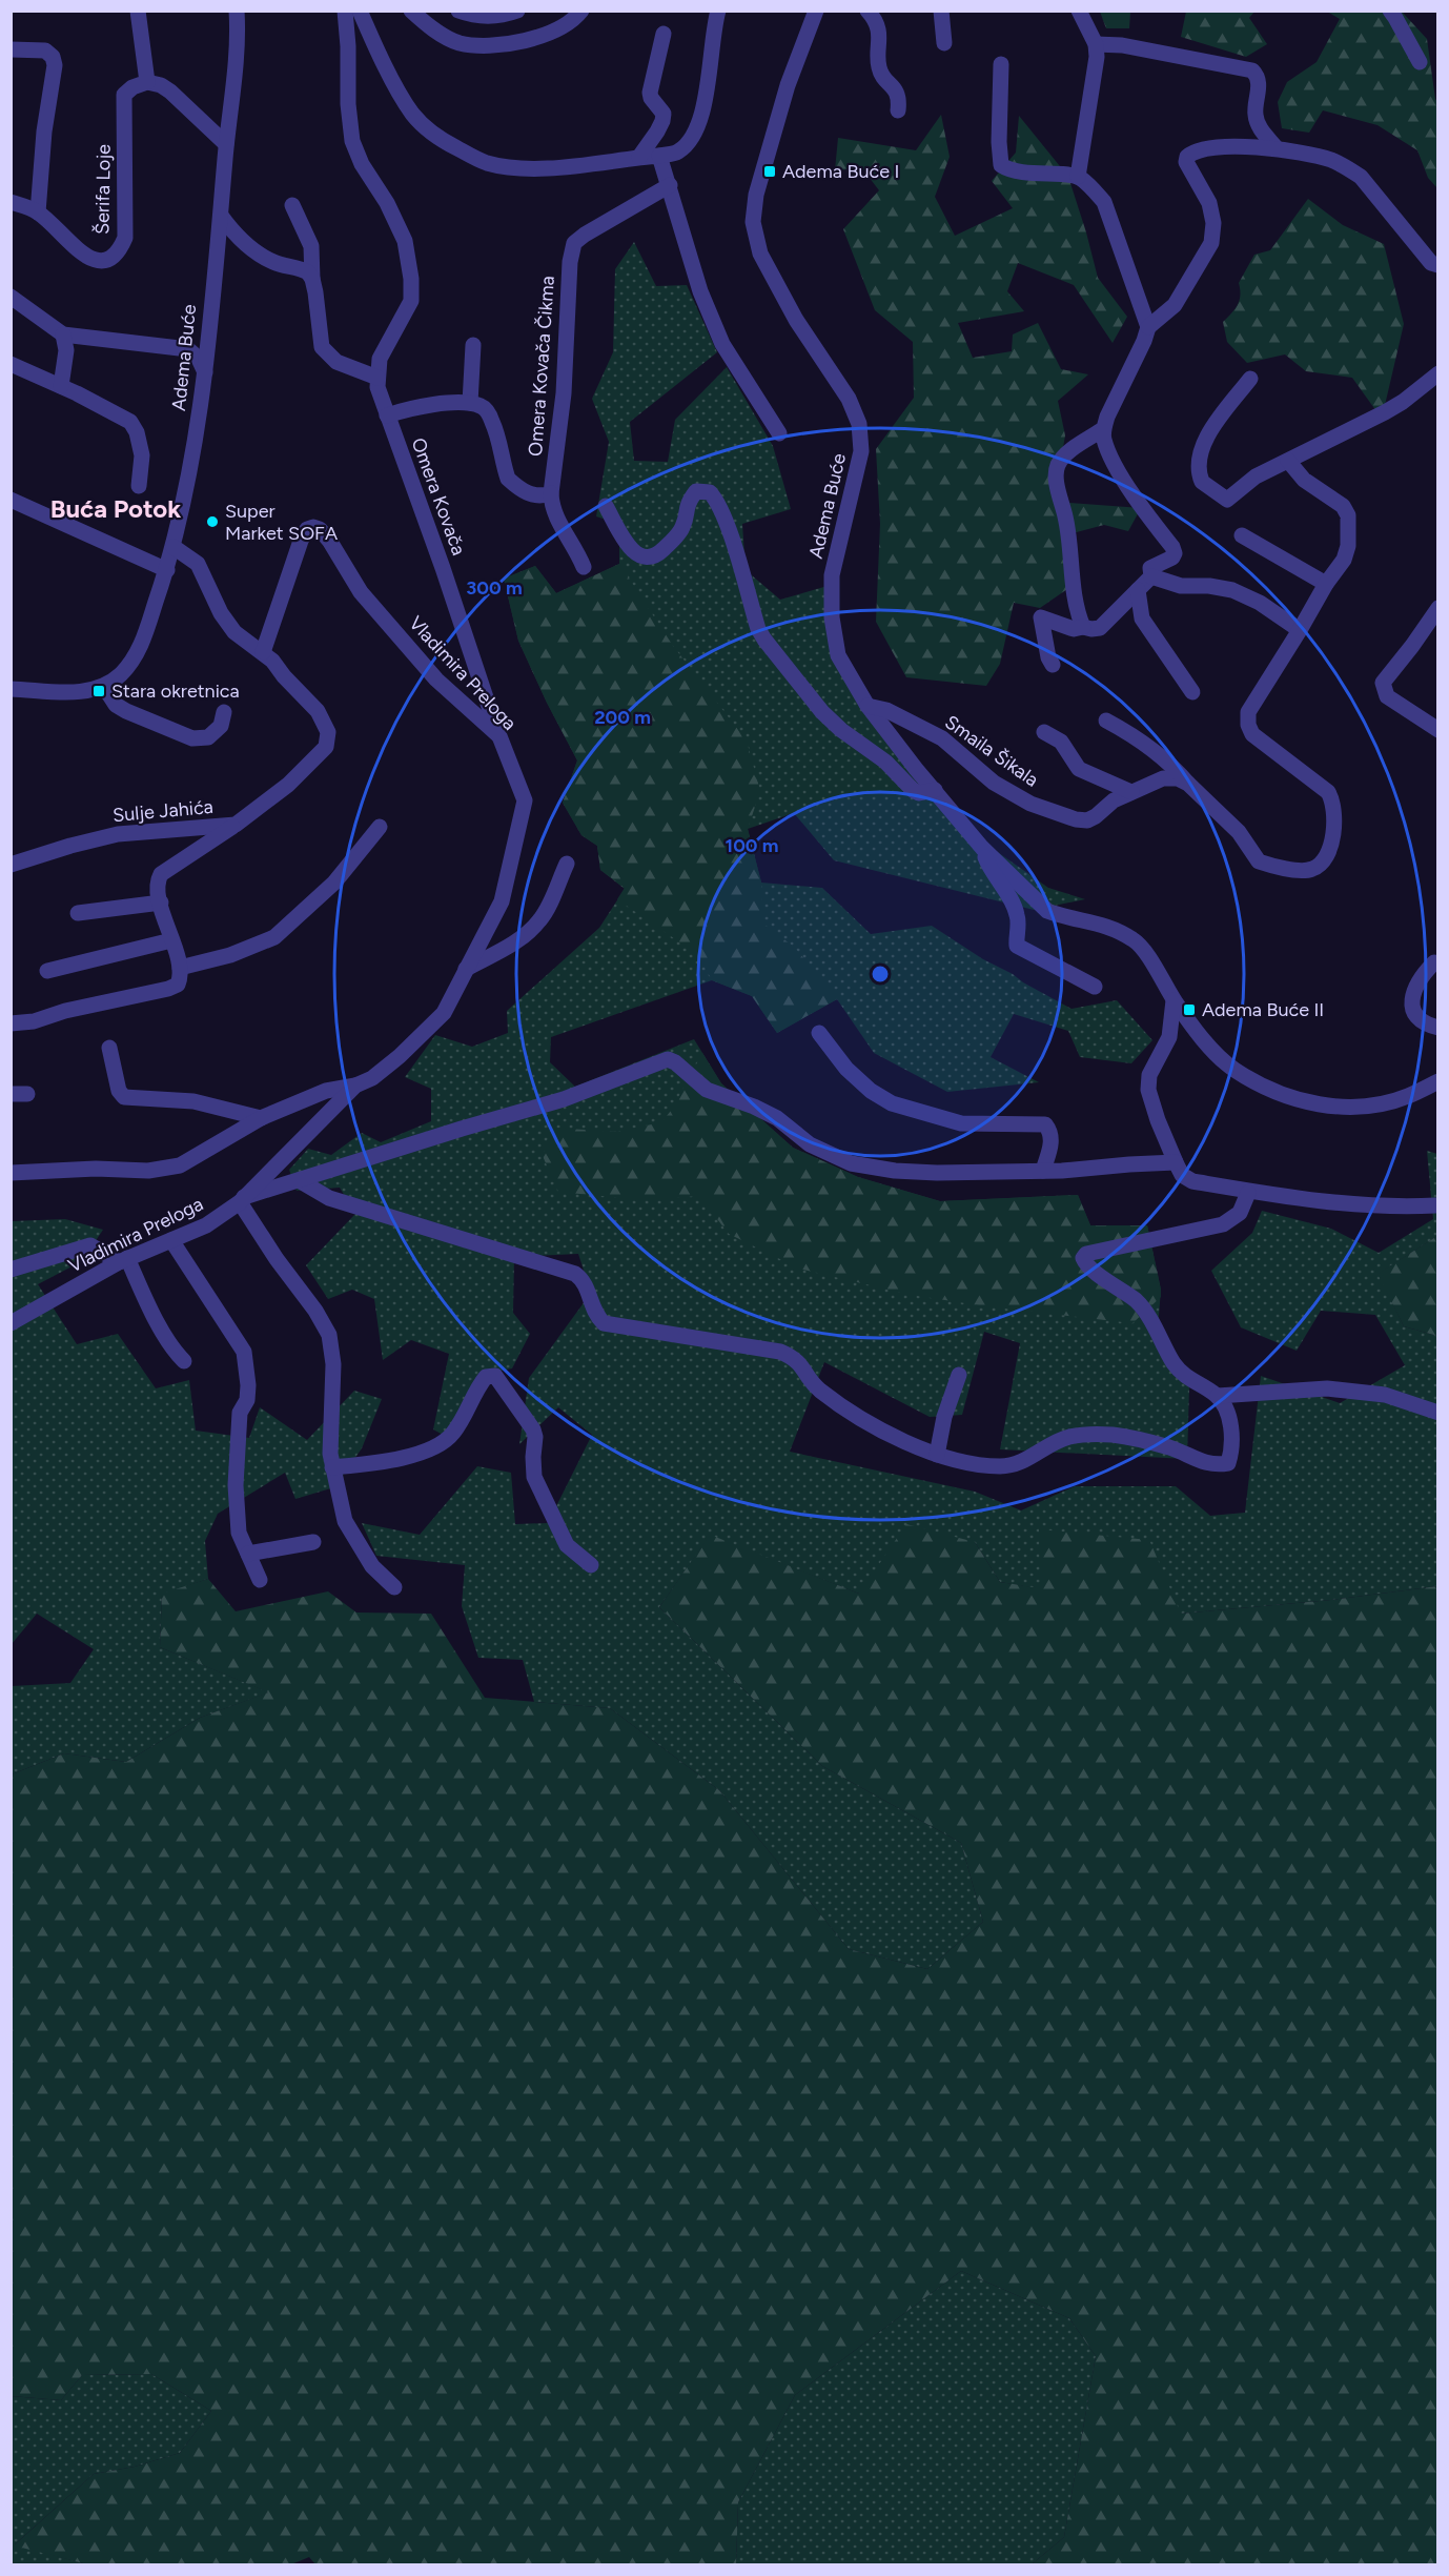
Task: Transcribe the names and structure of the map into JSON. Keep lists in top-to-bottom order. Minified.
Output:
{"streets":{"street":["Šerifa Loje","Adema Buće","Omera Kovača Čikma","Omera Kovača","Vladimira Preloga","Smaila Šikala","Sulje Jahića"]},"crossings":[["Adema Buće","Smaila Šikala"],["Omera Kovača","Vladimira Preloga"],["Vladimira Preloga","Sulje Jahića"]],"districts":["Buća Potok"],"places":{"transit":["Adema Buće I","Stara okretnica","Adema Buće II"],"other":["Super Market SOFA"]},"rings":["300 m","200 m","100 m"]}
